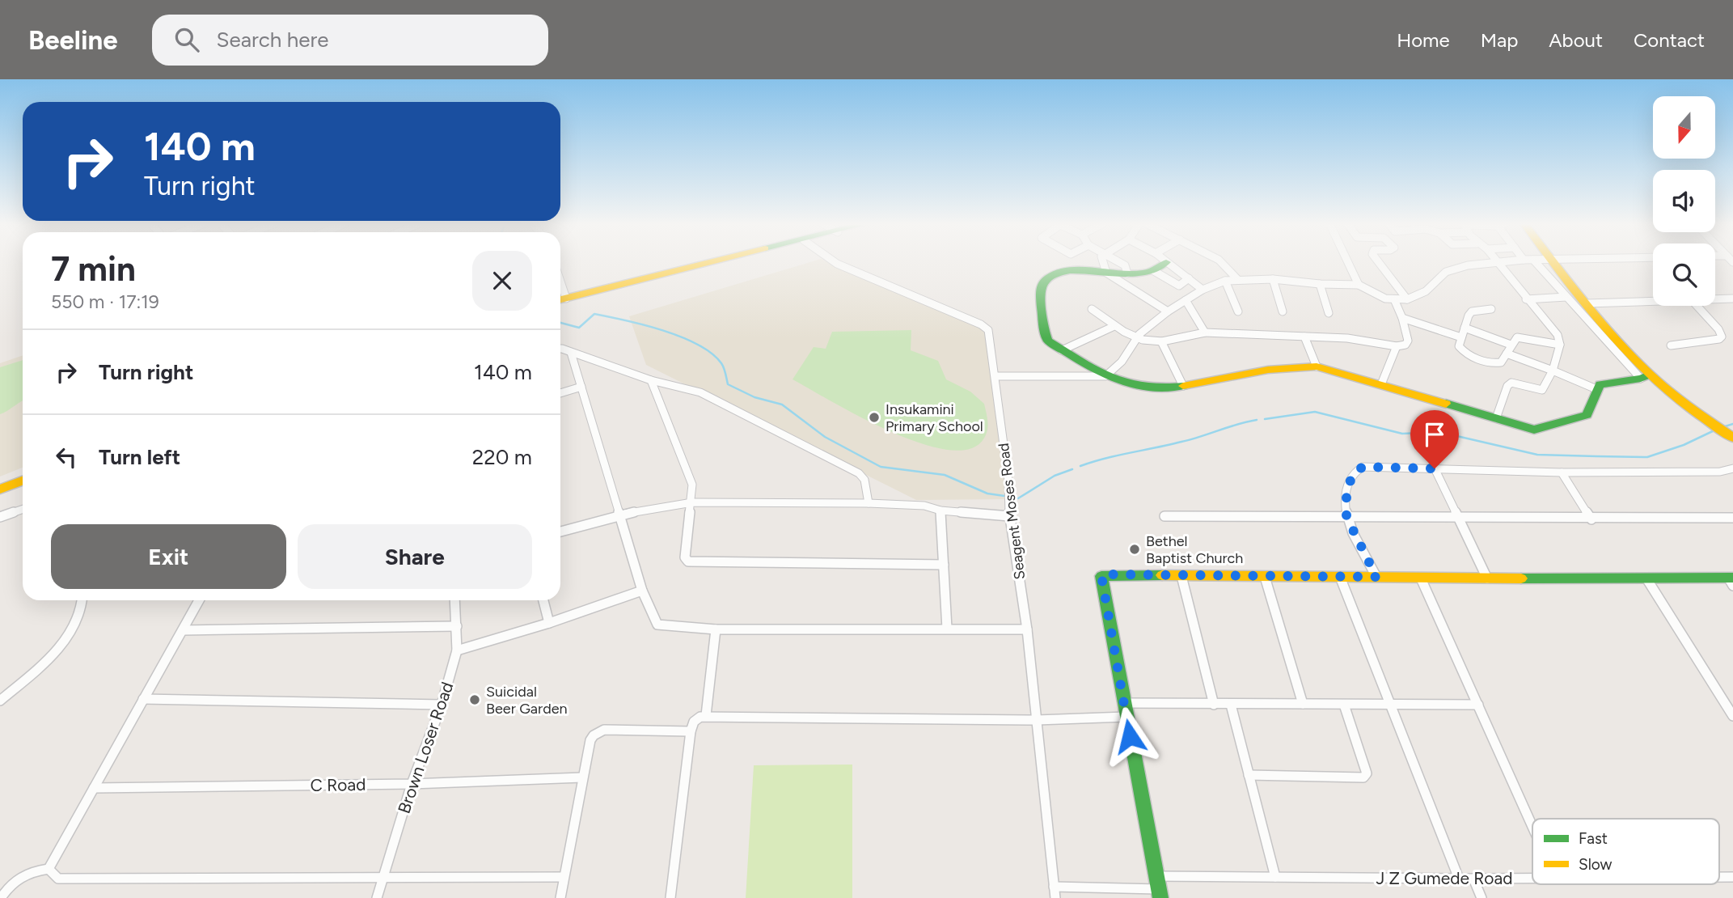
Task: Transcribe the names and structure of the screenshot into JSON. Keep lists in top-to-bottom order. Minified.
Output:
{"streets":{"street":["Seagent Moses Road","Brown Loser Road","C Road","J Z Gumede Road"]},"crossings":[["Brown Loser Road","C Road"]],"places":["Insukamini Primary School","Bethel Baptist Church","Suicidal Beer Garden"],"legend":["Fast","Slow"],"north":"bottom","page":{"header":"Beeline","search":"Search here","nav":["Home","Map","About","Contact"],"turn":["140 m","Turn right"],"heading":["7 min","550 m · 17:19"],"list":[{"name":"Turn right","value":"140 m"},{"name":"Turn left","value":"220 m"}],"buttons":["Exit","Share"]}}
